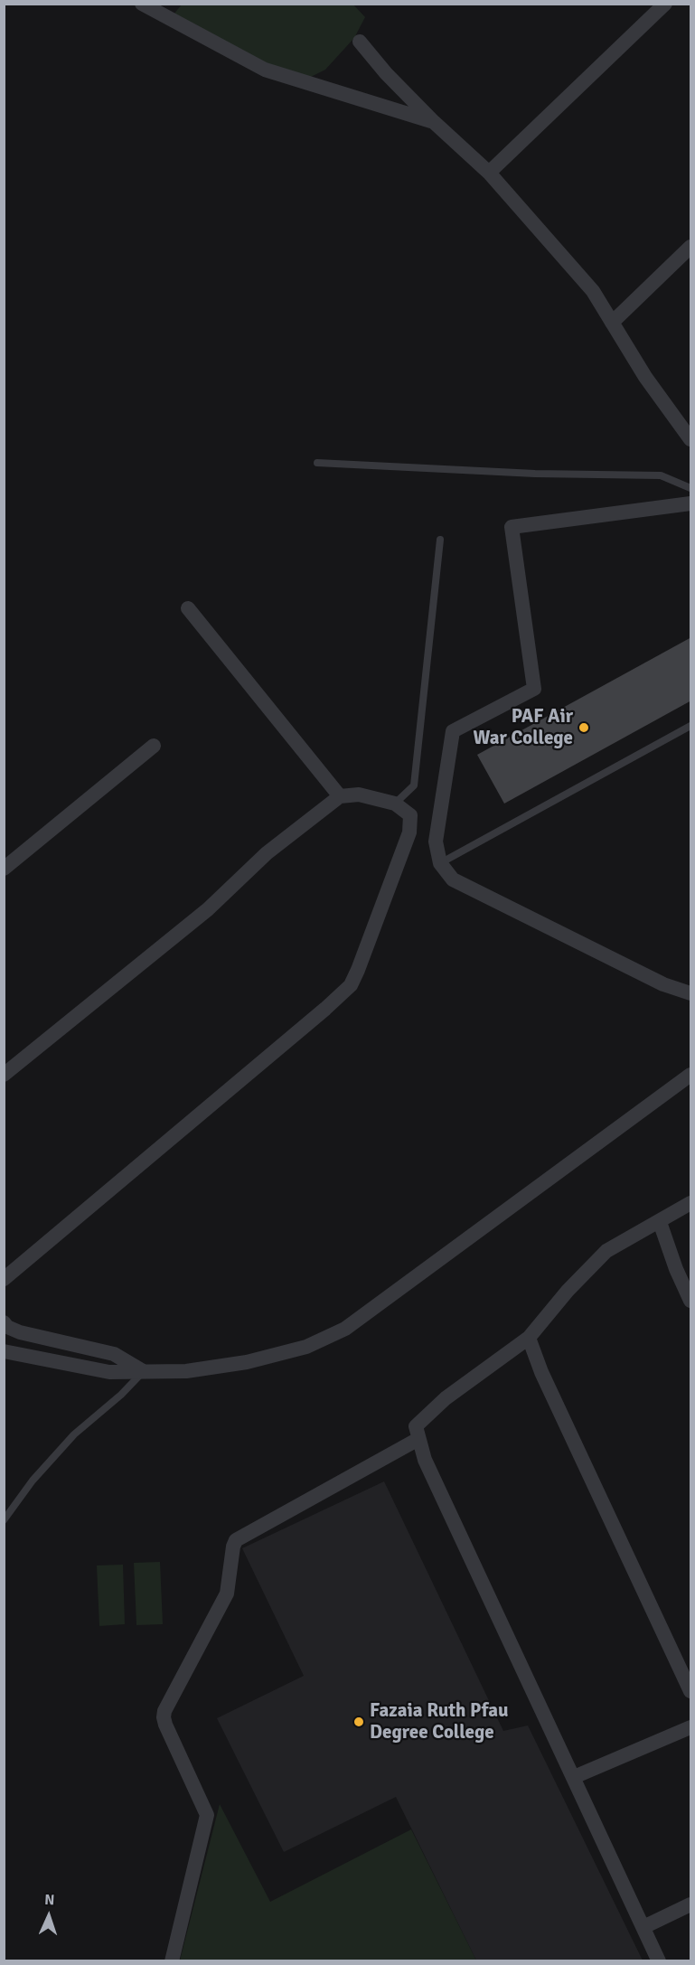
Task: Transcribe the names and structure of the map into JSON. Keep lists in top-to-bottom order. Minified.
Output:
{"places":["PAF Air War College","Fazaia Ruth Pfau Degree College"],"north":"top"}
